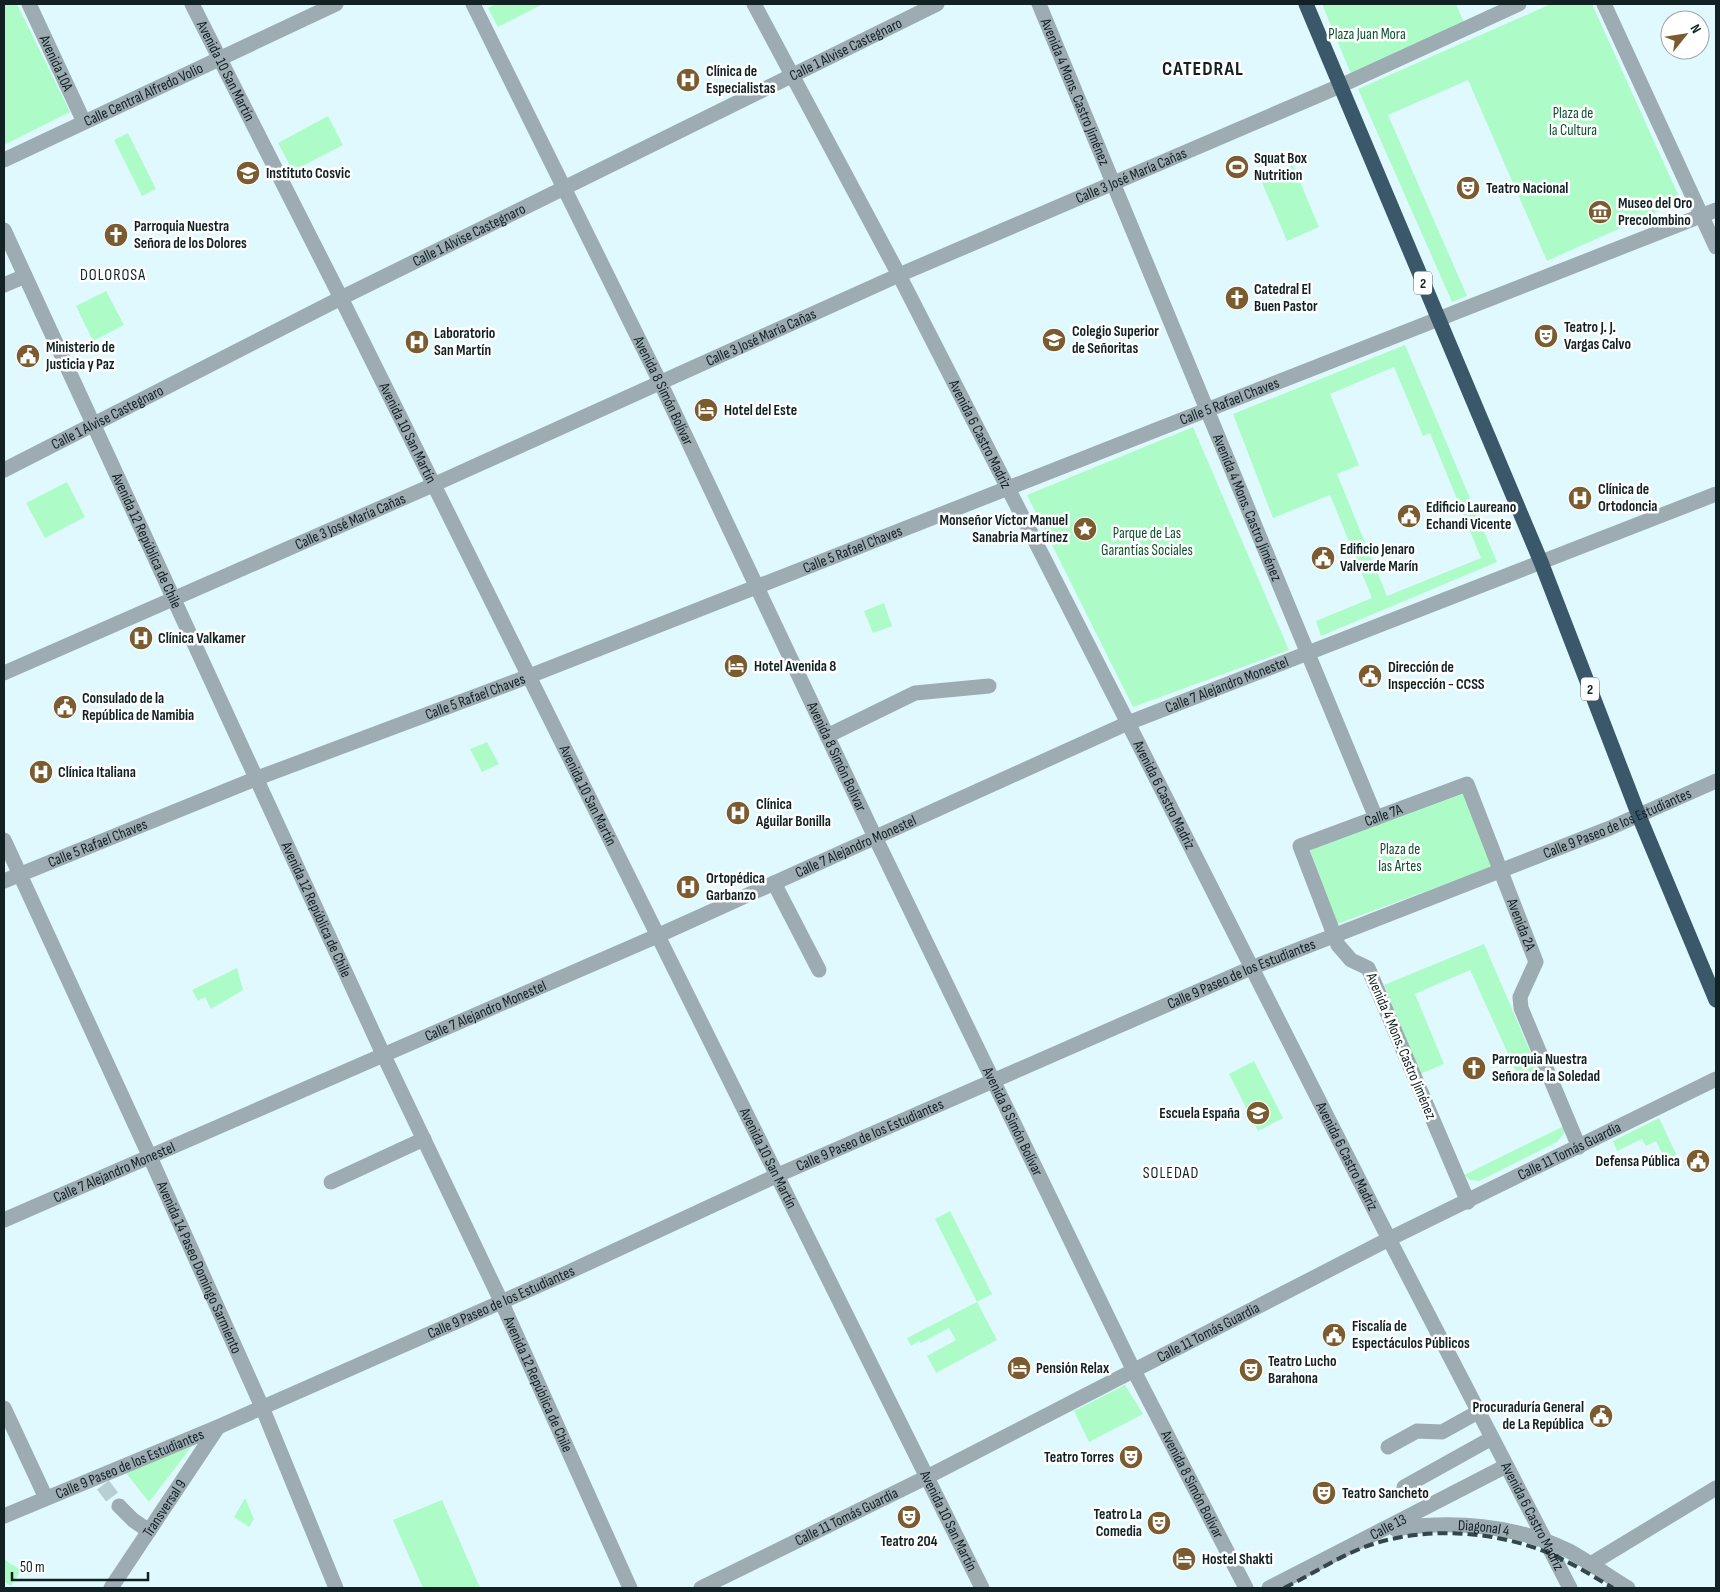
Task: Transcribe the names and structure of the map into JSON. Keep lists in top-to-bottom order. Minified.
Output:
{"streets":{"highway":["2"],"street":["Calle 1 Alvise Castegnaro","Avenida 10A","Avenida 10 San Martín","Avenida 4 Mons. Castro Jiménez","Calle Central Alfredo Volio","Calle 3 José María Cañas","Avenida 8 Simón Bolívar","Calle 5 Rafael Chaves","Avenida 6 Castro Madriz","Avenida 12 República de Chile","Calle 7 Alejandro Monestel","Calle 7A","Calle 9 Paseo de los Estudiantes","Avenida 2A","Calle 11 Tomás Guardia","Avenida 14 Paseo Domingo Sarmiento","Transversal 9","Calle 13","Diagonal 4"]},"crossings":[["Calle 1 Alvise Castegnaro","Avenida 10 San Martín"],["Calle 1 Alvise Castegnaro","Avenida 8 Simón Bolívar"],["Calle 1 Alvise Castegnaro","Avenida 6 Castro Madriz"],["Calle 1 Alvise Castegnaro","Avenida 12 República de Chile"],["Avenida 10A","Calle Central Alfredo Volio"],["Avenida 10 San Martín","Calle Central Alfredo Volio"],["Avenida 10 San Martín","Calle 3 José María Cañas"],["Avenida 10 San Martín","Calle 5 Rafael Chaves"],["Avenida 10 San Martín","Calle 7 Alejandro Monestel"],["Avenida 10 San Martín","Calle 9 Paseo de los Estudiantes"],["Avenida 10 San Martín","Calle 11 Tomás Guardia"],["Avenida 4 Mons. Castro Jiménez","Calle 3 José María Cañas"],["Avenida 4 Mons. Castro Jiménez","Calle 5 Rafael Chaves"],["Avenida 4 Mons. Castro Jiménez","Calle 7 Alejandro Monestel"],["Avenida 4 Mons. Castro Jiménez","Calle 7A"],["Avenida 4 Mons. Castro Jiménez","Calle 9 Paseo de los Estudiantes"],["Avenida 4 Mons. Castro Jiménez","Calle 11 Tomás Guardia"],["Calle 3 José María Cañas","2"],["Calle 3 José María Cañas","Avenida 8 Simón Bolívar"],["Calle 3 José María Cañas","Avenida 6 Castro Madriz"],["Calle 3 José María Cañas","Avenida 12 República de Chile"],["2","Calle 5 Rafael Chaves"],["2","Calle 7 Alejandro Monestel"],["2","Calle 9 Paseo de los Estudiantes"],["Avenida 8 Simón Bolívar","Calle 5 Rafael Chaves"],["Avenida 8 Simón Bolívar","Calle 7 Alejandro Monestel"],["Avenida 8 Simón Bolívar","Calle 9 Paseo de los Estudiantes"],["Avenida 8 Simón Bolívar","Calle 11 Tomás Guardia"],["Calle 5 Rafael Chaves","Avenida 6 Castro Madriz"],["Calle 5 Rafael Chaves","Avenida 12 República de Chile"],["Calle 5 Rafael Chaves","Avenida 14 Paseo Domingo Sarmiento"],["Avenida 6 Castro Madriz","Calle 7 Alejandro Monestel"],["Avenida 6 Castro Madriz","Calle 9 Paseo de los Estudiantes"],["Avenida 6 Castro Madriz","Calle 11 Tomás Guardia"],["Avenida 6 Castro Madriz","Calle 13"],["Avenida 6 Castro Madriz","Diagonal 4"],["Avenida 12 República de Chile","Calle 7 Alejandro Monestel"],["Avenida 12 República de Chile","Calle 9 Paseo de los Estudiantes"],["Calle 7 Alejandro Monestel","Avenida 14 Paseo Domingo Sarmiento"],["Calle 7A","Avenida 2A"],["Calle 9 Paseo de los Estudiantes","Avenida 2A"],["Calle 9 Paseo de los Estudiantes","Avenida 14 Paseo Domingo Sarmiento"],["Calle 9 Paseo de los Estudiantes","Transversal 9"],["Avenida 2A","Calle 11 Tomás Guardia"],["Calle 13","Diagonal 4"]],"districts":["CATEDRAL","DOLOROSA","SOLEDAD"],"parks":["Plaza Juan Mora","Plaza de la Cultura","Parque de Las Garantías Sociales","Plaza de las Artes"],"places":{"hospital":["Clínica de Especialistas","Laboratorio San Martín","Clínica de Ortodoncia","Clínica Valkamer","Clínica Italiana","Clínica Aguilar Bonilla","Ortopédica Garbanzo"],"sports":["Squat Box Nutrition"],"school or university":["Instituto Cosvic","Colegio Superior de Señoritas","Escuela España"],"theatre":["Teatro Nacional","Teatro J. J. Vargas Calvo","Teatro Lucho Barahona","Teatro Torres","Teatro Sancheto","Teatro 204","Teatro La Comedia"],"museum":["Museo del Oro Precolombino"],"church":["Parroquia Nuestra Señora de los Dolores","Catedral El Buen Pastor","Parroquia Nuestra Señora de la Soledad"],"public building":["Ministerio de Justicia y Paz","Edificio Laureano Echandi Vicente","Edificio Jenaro Valverde Marín","Dirección de Inspección - CCSS","Consulado de la República de Namibia","Defensa Pública","Fiscalía de Espectáculos Públicos","Procuraduría General de La República"],"hotel":["Hotel del Este","Hotel Avenida 8","Pensión Relax","Hostel Shakti"],"place":["Monseñor Víctor Manuel Sanabria Martínez"]},"scale_bar":"50 m","north":"top right"}
